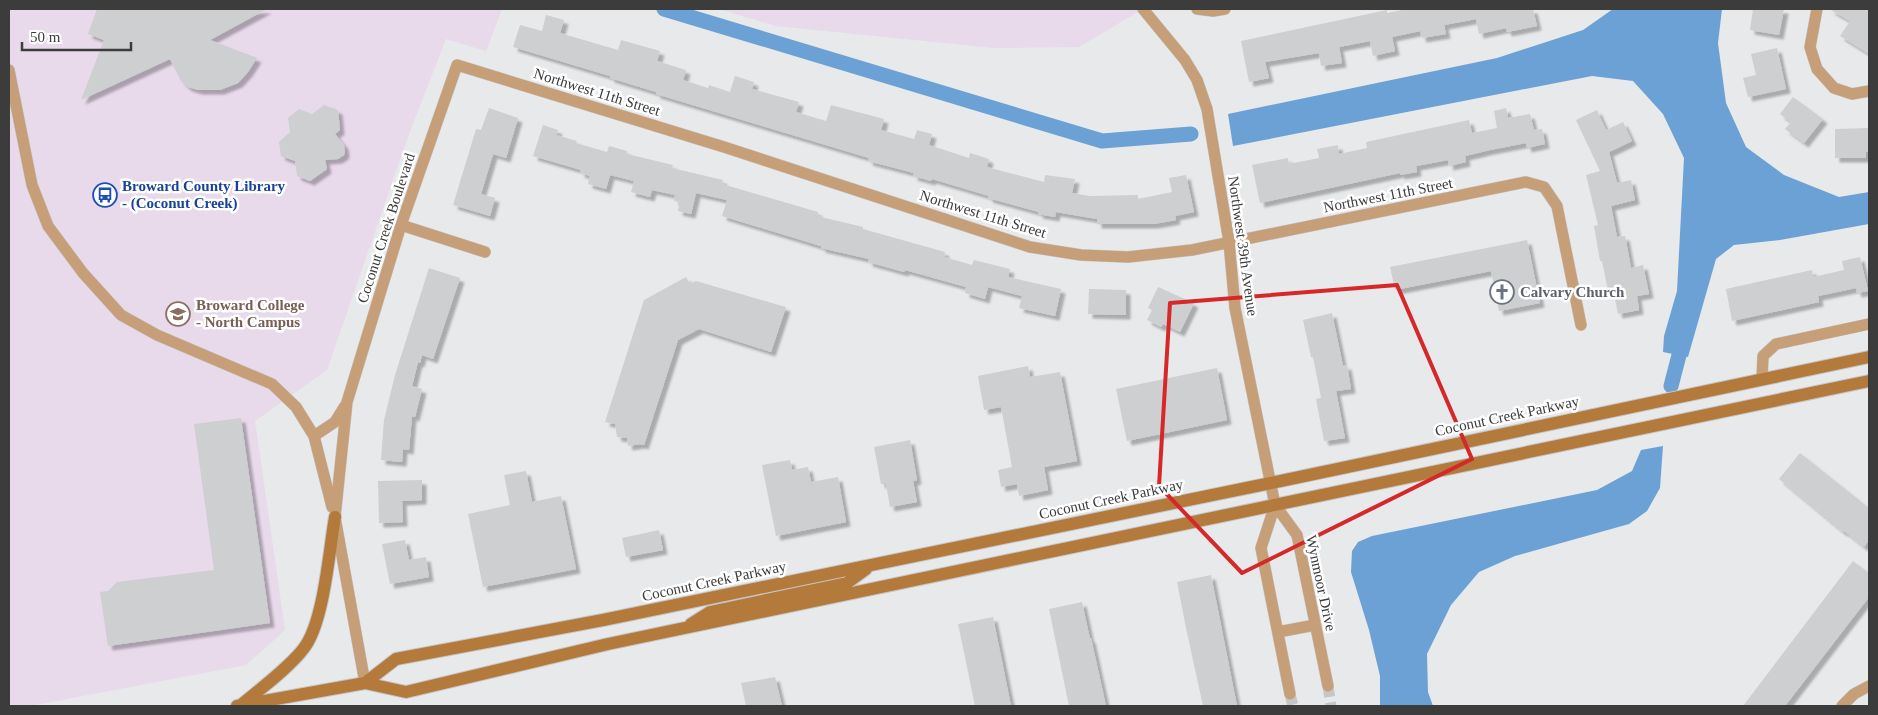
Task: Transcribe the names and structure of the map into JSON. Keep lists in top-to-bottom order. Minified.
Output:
{"streets":{"main road":["Coconut Creek Parkway"],"street":["Northwest 11th Street","Coconut Creek Boulevard","Northwest 39th Avenue","Wynmoor Drive"]},"crossings":[["Northwest 11th Street","Coconut Creek Boulevard"],["Northwest 11th Street","Northwest 39th Avenue"],["Coconut Creek Boulevard","Coconut Creek Parkway"],["Northwest 39th Avenue","Coconut Creek Parkway"],["Northwest 39th Avenue","Wynmoor Drive"],["Coconut Creek Parkway","Wynmoor Drive"]],"places":{"bus stop":["Broward County Library - (Coconut Creek)"],"church":["Calvary Church"],"school or university":["Broward College - North Campus"]},"scale_bar":"50 m"}
